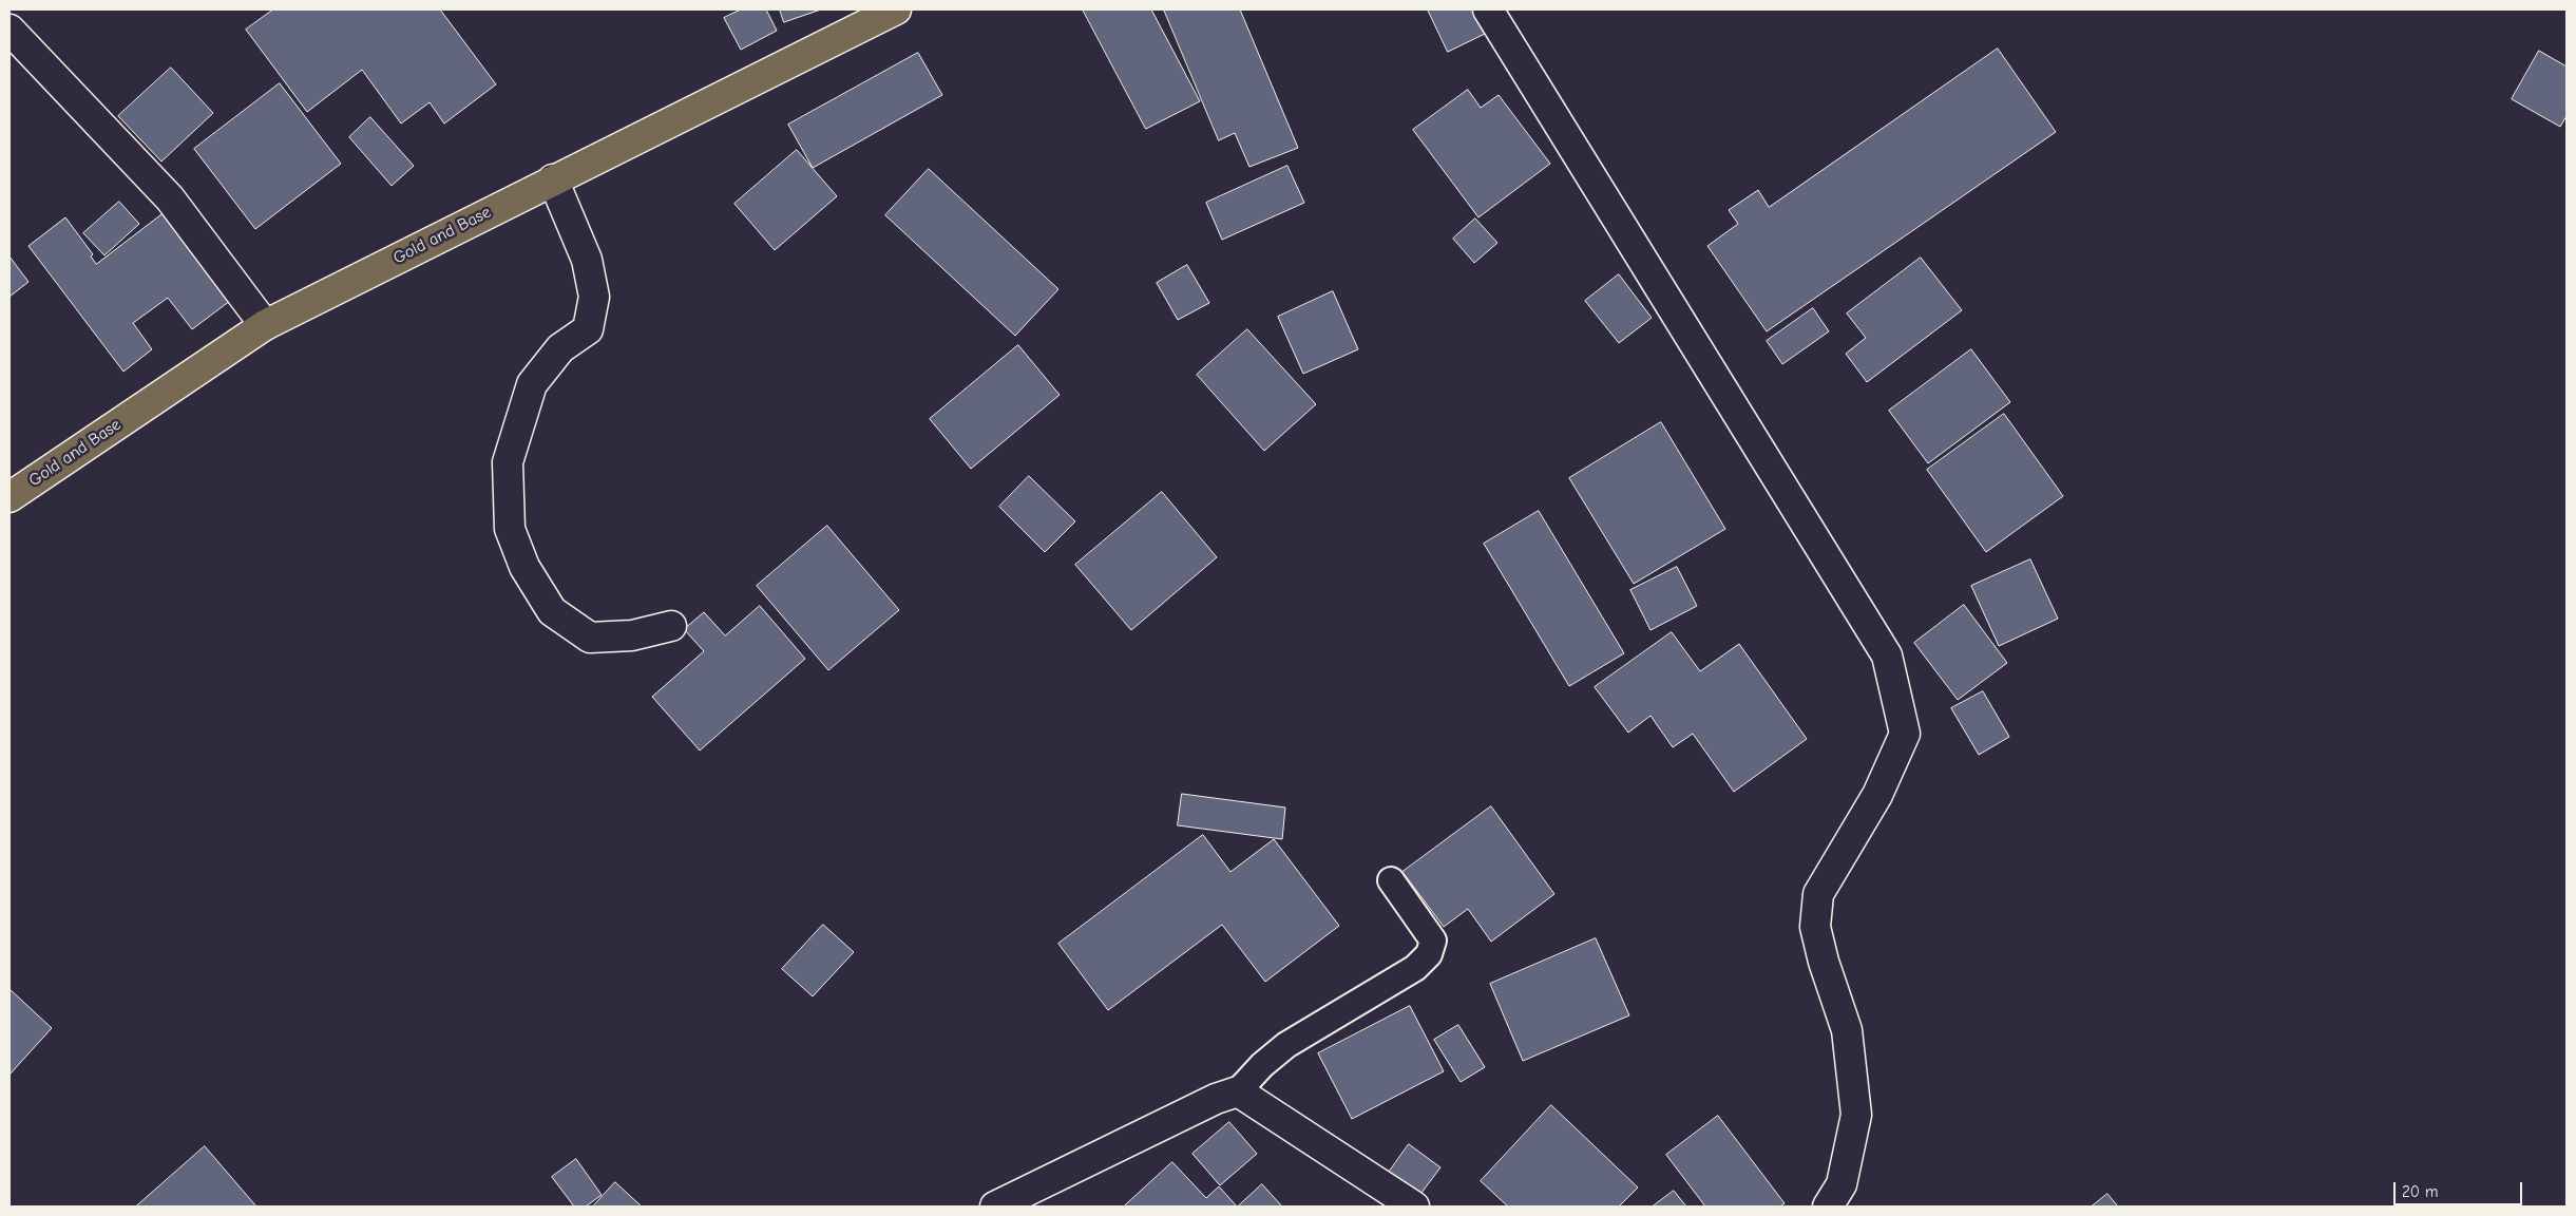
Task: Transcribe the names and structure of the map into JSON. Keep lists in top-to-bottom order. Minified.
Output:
{"streets":{"main road":["Gold and Base"]},"scale_bar":"20 m"}
